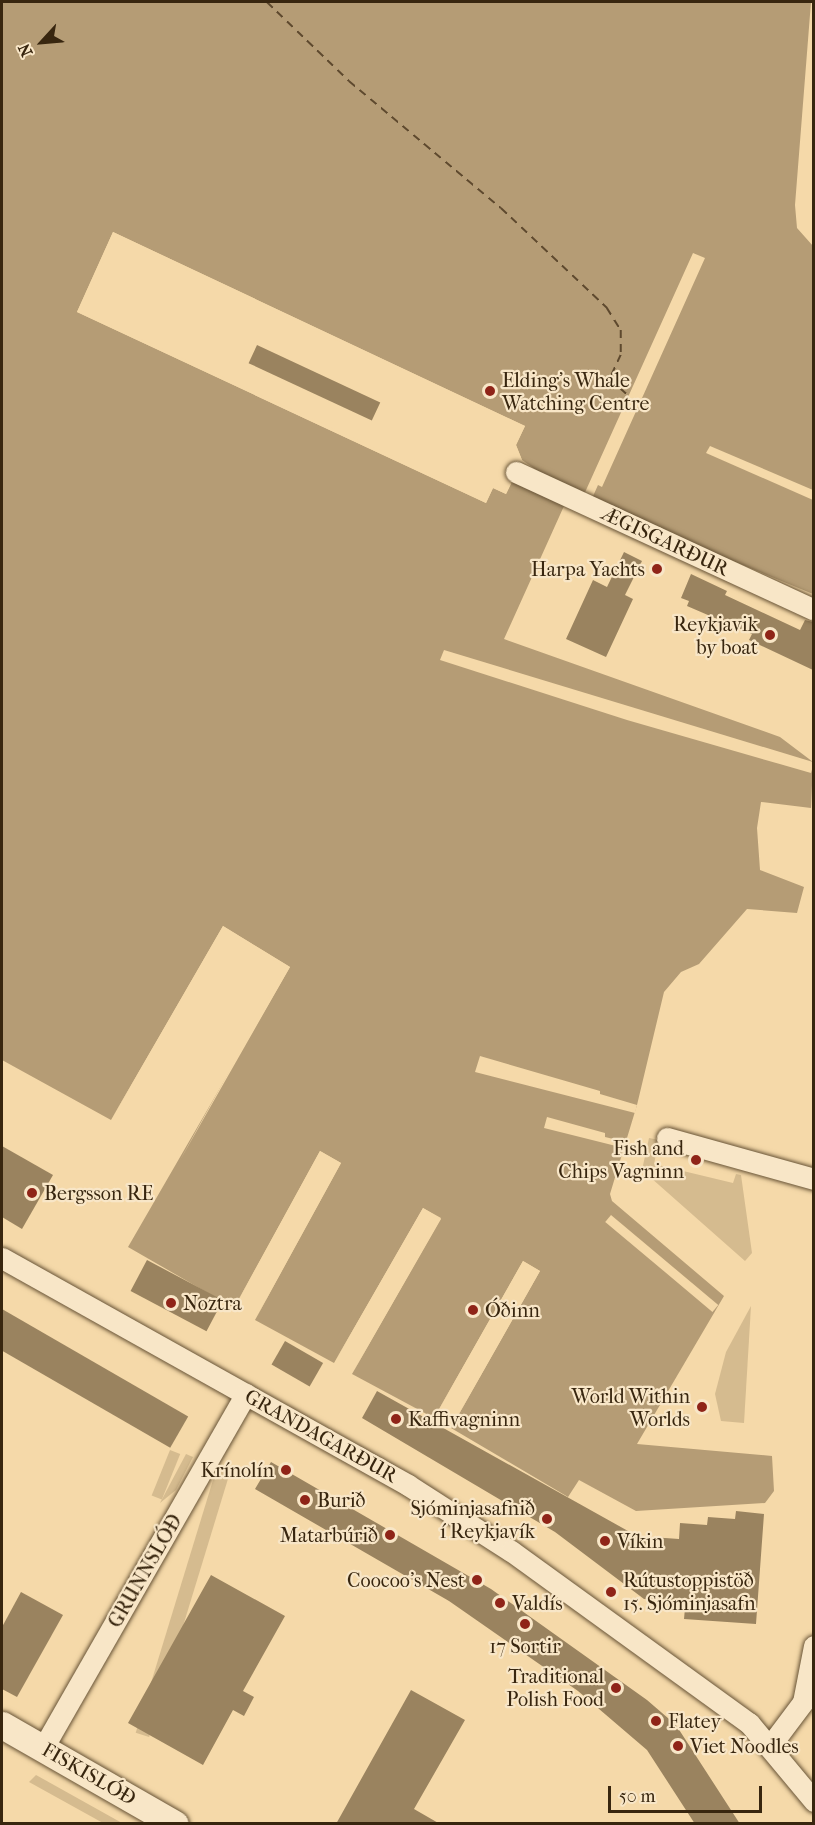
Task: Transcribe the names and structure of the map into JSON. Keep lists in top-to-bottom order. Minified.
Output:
{"streets":{"street":["ÆGISGARÐUR","GRANDAGARÐUR","GRUNNSLÓÐ","FISKISLÓÐ"]},"crossings":[["GRANDAGARÐUR","GRUNNSLÓÐ"],["GRUNNSLÓÐ","FISKISLÓÐ"]],"places":["Elding’s Whale Watching Centre","Harpa Yachts","Reykjavik by boat","Fish and Chips Vagninn","Bergsson RE","Noztra","Óðinn","World Within Worlds","Kaffivagninn","Krínolín","Burið","Sjóminjasafnið í Reykjavík","Matarbúrið","Víkin","Coocoo's Nest","Rútustoppistöð 15. Sjóminjasafn","Valdís","17 Sortir","Traditional Polish Food","Flatey","Viet Noodles"],"scale_bar":"50 m","north":"bottom left"}
